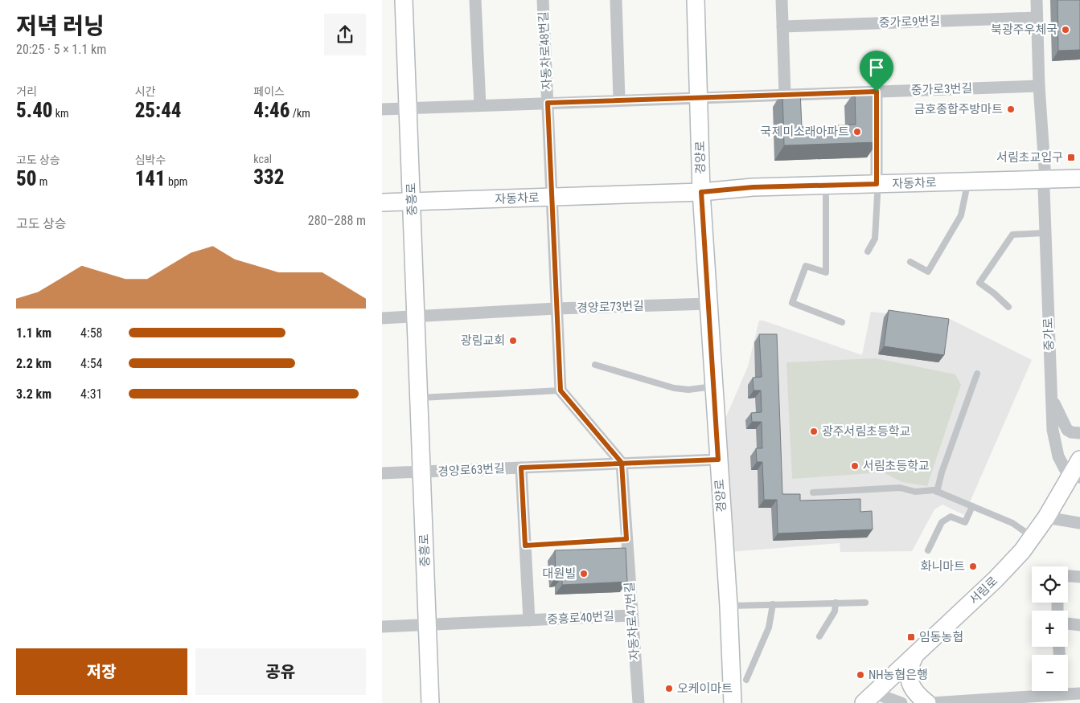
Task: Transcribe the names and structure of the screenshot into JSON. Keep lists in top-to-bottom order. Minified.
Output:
{"streets":{"street":["중가로9번길","자동차로48번길","중가로3번길","경양로","자동차로","중흥로","경양로73번길","중가로","경양로63번길","서림로","중흥로40번길","자동차로47번길"]},"crossings":[["중가로9번길","중가로"],["자동차로48번길","중가로3번길"],["자동차로48번길","자동차로"],["중가로3번길","경양로"],["중가로3번길","중흥로"],["중가로3번길","중가로"],["경양로","자동차로"],["경양로","경양로73번길"],["경양로","경양로63번길"],["자동차로","중흥로"],["자동차로","중가로"],["중흥로","경양로73번길"],["중흥로","경양로63번길"],["중흥로","중흥로40번길"],["중가로","서림로"],["경양로63번길","중흥로40번길"],["경양로63번길","자동차로47번길"],["중흥로40번길","자동차로47번길"]],"places":{"other":["북광주우체국","금호종합주방마트","국제미소래아파트","광림교회","광주서림초등학교","서림초등학교","화니마트","대원빌","NH농협은행","오케이마트"],"transit":["서림초교입구","임동농협"]},"page":{"heading":["저녁 러닝","20:25 · 5 × 1.1 km"],"stats":[["거리","5.40 km"],["시간","25:44"],["페이스","4:46 /km"],["고도 상승","50 m"],["심박수","141 bpm"],["kcal","332"]],"chart":["고도 상승","280–288 m"],"list":[{"name":"1.1 km","note":"4:58"},{"name":"2.2 km","note":"4:54"},{"name":"3.2 km","note":"4:31"}],"map_buttons":["+","−"],"buttons":["저장","공유"]}}
